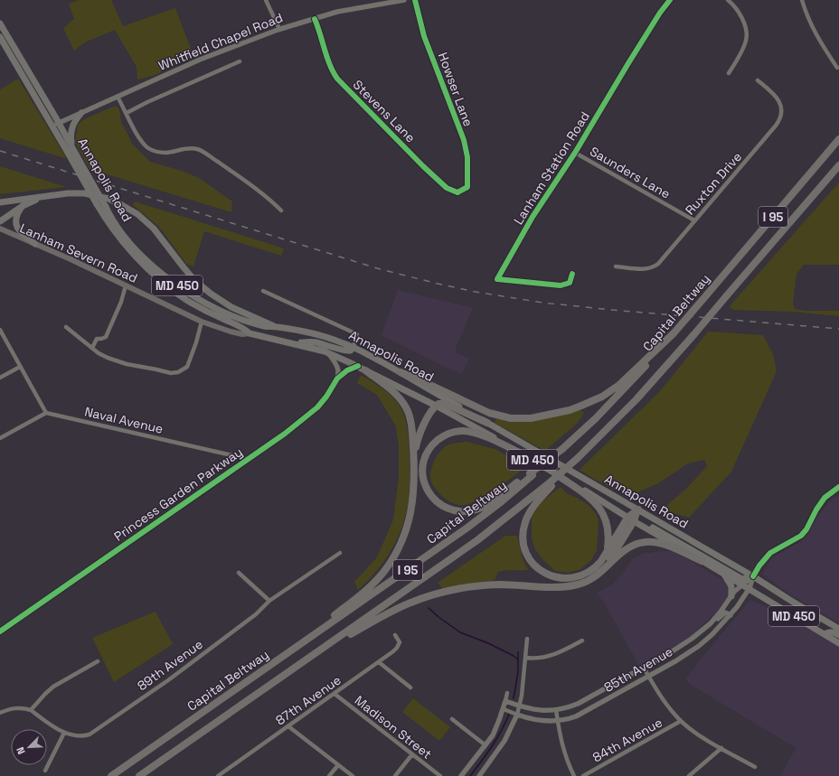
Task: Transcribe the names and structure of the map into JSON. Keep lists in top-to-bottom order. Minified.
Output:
{"streets":{"highway":["I 95","Capital Beltway"],"main road":["Annapolis Road","Lanham Severn Road","MD 450"],"street":["Whitfield Chapel Road","Howser Lane","Stevens Lane","Lanham Station Road","Saunders Lane","Ruxton Drive","Naval Avenue","Princess Garden Parkway","89th Avenue","85th Avenue","87th Avenue","Madison Street","84th Avenue"]},"crossings":[["Whitfield Chapel Road","Stevens Lane"],["Whitfield Chapel Road","Annapolis Road"],["Howser Lane","Stevens Lane"],["Lanham Station Road","Saunders Lane"],["Saunders Lane","Ruxton Drive"],["Annapolis Road","Lanham Severn Road"],["Annapolis Road","Princess Garden Parkway"],["Annapolis Road","85th Avenue"],["Naval Avenue","Princess Garden Parkway"],["87th Avenue","Madison Street"]],"north":"bottom left"}
